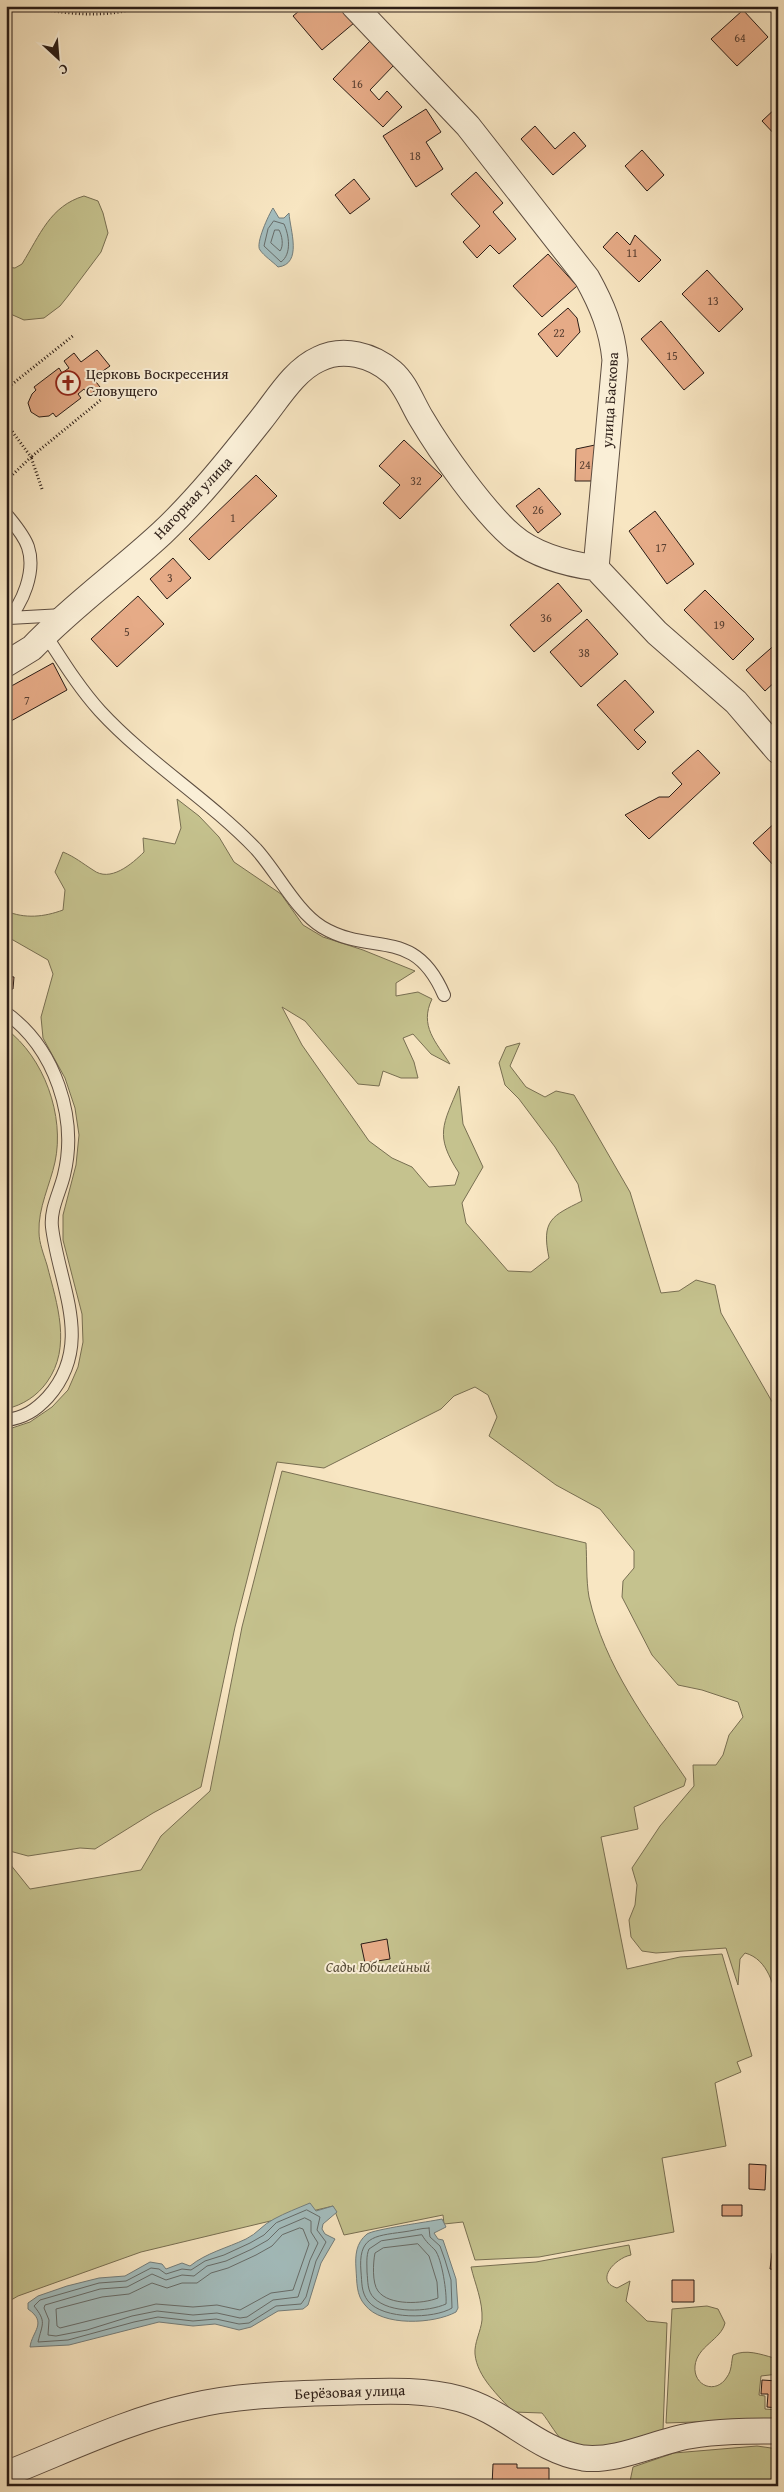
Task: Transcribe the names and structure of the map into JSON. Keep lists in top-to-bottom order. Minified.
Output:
{"streets":{"street":["улица Баскова","Нагорная улица","Берёзовая улица"]},"crossings":[["улица Баскова","Нагорная улица"]],"parks":["Сады Юбилейный"],"places":{"church":["Церковь Воскресения Словущего"]},"house_numbers":["64","16","18","11","13","22","15","24","32","26","1","17","3","36","19","5","38","7"],"north":"bottom right"}
